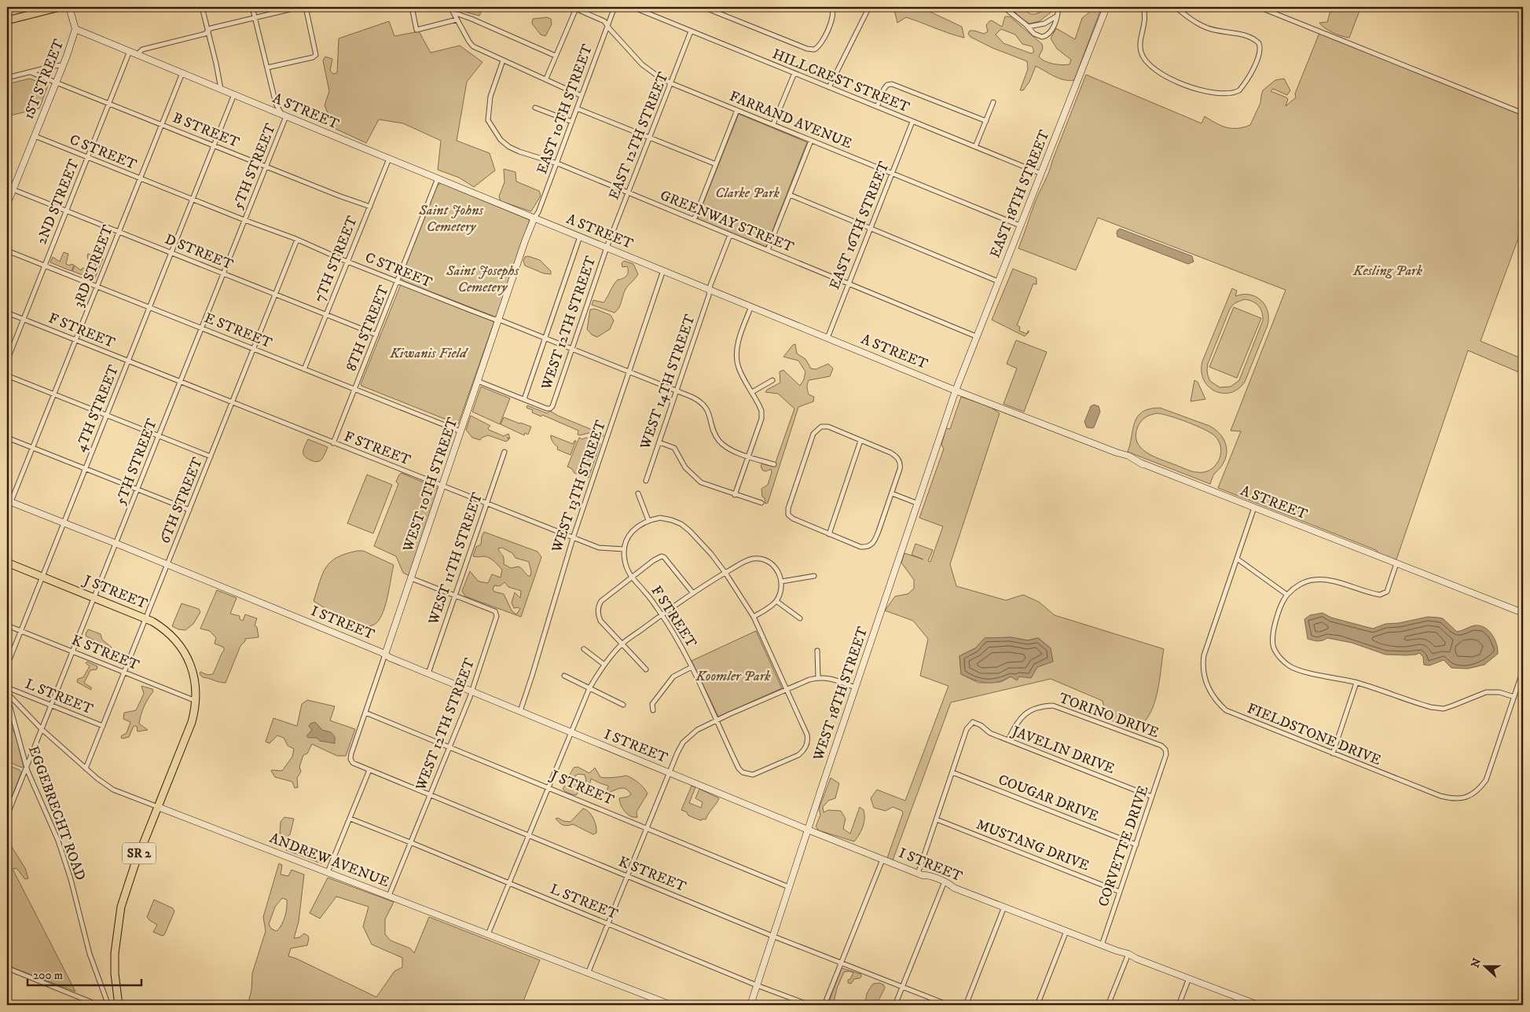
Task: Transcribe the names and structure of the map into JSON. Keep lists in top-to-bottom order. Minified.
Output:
{"streets":{"main road":["J STREET","SR 2"],"street":["1ST STREET","HILLCREST STREET","EAST 10TH STREET","A STREET","FARRAND AVENUE","B STREET","EAST 12TH STREET","C STREET","5TH STREET","EAST 18TH STREET","2ND STREET","GREENWAY STREET","EAST 16TH STREET","D STREET","7TH STREET","3RD STREET","WEST 12TH STREET","8TH STREET","F STREET","E STREET","WEST 14TH STREET","4TH STREET","WEST 10TH STREET","WEST 13TH STREET","6TH STREET","WEST 11TH STREET","I STREET","K STREET","WEST 18TH STREET","L STREET","TORINO DRIVE","FIELDSTONE DRIVE","JAVELIN DRIVE","COUGAR DRIVE","EGGEBRECHT ROAD","MUSTANG DRIVE","CORVETTE DRIVE","ANDREW AVENUE"]},"crossings":[["1ST STREET","A STREET"],["1ST STREET","B STREET"],["1ST STREET","C STREET"],["1ST STREET","D STREET"],["HILLCREST STREET","EAST 12TH STREET"],["HILLCREST STREET","EAST 18TH STREET"],["HILLCREST STREET","EAST 16TH STREET"],["EAST 10TH STREET","A STREET"],["EAST 10TH STREET","FARRAND AVENUE"],["EAST 10TH STREET","GREENWAY STREET"],["EAST 10TH STREET","WEST 10TH STREET"],["A STREET","EAST 12TH STREET"],["A STREET","5TH STREET"],["A STREET","EAST 18TH STREET"],["A STREET","2ND STREET"],["A STREET","EAST 16TH STREET"],["A STREET","7TH STREET"],["A STREET","3RD STREET"],["A STREET","WEST 12TH STREET"],["A STREET","8TH STREET"],["A STREET","WEST 14TH STREET"],["A STREET","4TH STREET"],["A STREET","WEST 10TH STREET"],["A STREET","WEST 13TH STREET"],["A STREET","WEST 18TH STREET"],["A STREET","FIELDSTONE DRIVE"],["FARRAND AVENUE","EAST 12TH STREET"],["FARRAND AVENUE","EAST 18TH STREET"],["FARRAND AVENUE","EAST 16TH STREET"],["B STREET","5TH STREET"],["B STREET","2ND STREET"],["B STREET","7TH STREET"],["B STREET","3RD STREET"],["B STREET","4TH STREET"],["EAST 12TH STREET","GREENWAY STREET"],["EAST 12TH STREET","WEST 12TH STREET"],["C STREET","5TH STREET"],["C STREET","2ND STREET"],["C STREET","7TH STREET"],["C STREET","3RD STREET"],["C STREET","WEST 12TH STREET"],["C STREET","8TH STREET"],["C STREET","WEST 14TH STREET"],["C STREET","4TH STREET"],["C STREET","WEST 10TH STREET"],["C STREET","WEST 13TH STREET"],["C STREET","6TH STREET"],["5TH STREET","D STREET"],["5TH STREET","F STREET"],["5TH STREET","E STREET"],["5TH STREET","J STREET"],["5TH STREET","I STREET"],["5TH STREET","K STREET"],["5TH STREET","L STREET"],["5TH STREET","EGGEBRECHT ROAD"],["5TH STREET","ANDREW AVENUE"],["EAST 18TH STREET","GREENWAY STREET"],["EAST 18TH STREET","WEST 18TH STREET"],["2ND STREET","D STREET"],["2ND STREET","F STREET"],["2ND STREET","E STREET"],["GREENWAY STREET","EAST 16TH STREET"],["GREENWAY STREET","WEST 14TH STREET"],["D STREET","7TH STREET"],["D STREET","3RD STREET"],["D STREET","8TH STREET"],["D STREET","4TH STREET"],["D STREET","6TH STREET"],["7TH STREET","E STREET"],["3RD STREET","F STREET"],["3RD STREET","E STREET"],["3RD STREET","I STREET"],["WEST 12TH STREET","WEST 11TH STREET"],["WEST 12TH STREET","J STREET"],["WEST 12TH STREET","I STREET"],["WEST 12TH STREET","K STREET"],["WEST 12TH STREET","L STREET"],["WEST 12TH STREET","ANDREW AVENUE"],["8TH STREET","F STREET"],["8TH STREET","E STREET"],["F STREET","4TH STREET"],["F STREET","WEST 10TH STREET"],["F STREET","WEST 13TH STREET"],["F STREET","6TH STREET"],["F STREET","WEST 11TH STREET"],["E STREET","4TH STREET"],["E STREET","WEST 10TH STREET"],["E STREET","6TH STREET"],["4TH STREET","J STREET"],["4TH STREET","I STREET"],["4TH STREET","K STREET"],["WEST 10TH STREET","J STREET"],["WEST 10TH STREET","I STREET"],["WEST 10TH STREET","K STREET"],["WEST 13TH STREET","I STREET"],["6TH STREET","J STREET"],["6TH STREET","I STREET"],["6TH STREET","K STREET"],["6TH STREET","L STREET"],["6TH STREET","ANDREW AVENUE"],["WEST 11TH STREET","I STREET"],["J STREET","K STREET"],["J STREET","WEST 18TH STREET"],["J STREET","SR 2"],["I STREET","WEST 18TH STREET"],["I STREET","CORVETTE DRIVE"],["K STREET","WEST 18TH STREET"],["K STREET","SR 2"],["WEST 18TH STREET","L STREET"],["TORINO DRIVE","JAVELIN DRIVE"],["TORINO DRIVE","CORVETTE DRIVE"],["JAVELIN DRIVE","COUGAR DRIVE"],["JAVELIN DRIVE","CORVETTE DRIVE"],["COUGAR DRIVE","CORVETTE DRIVE"],["MUSTANG DRIVE","CORVETTE DRIVE"],["SR 2","ANDREW AVENUE"]],"parks":["Clarke Park","Saint Johns Cemetery","Saint Josephs Cemetery","Kesling Park","Kiwanis Field","Koomler Park"],"scale_bar":"200 m","north":"left"}
